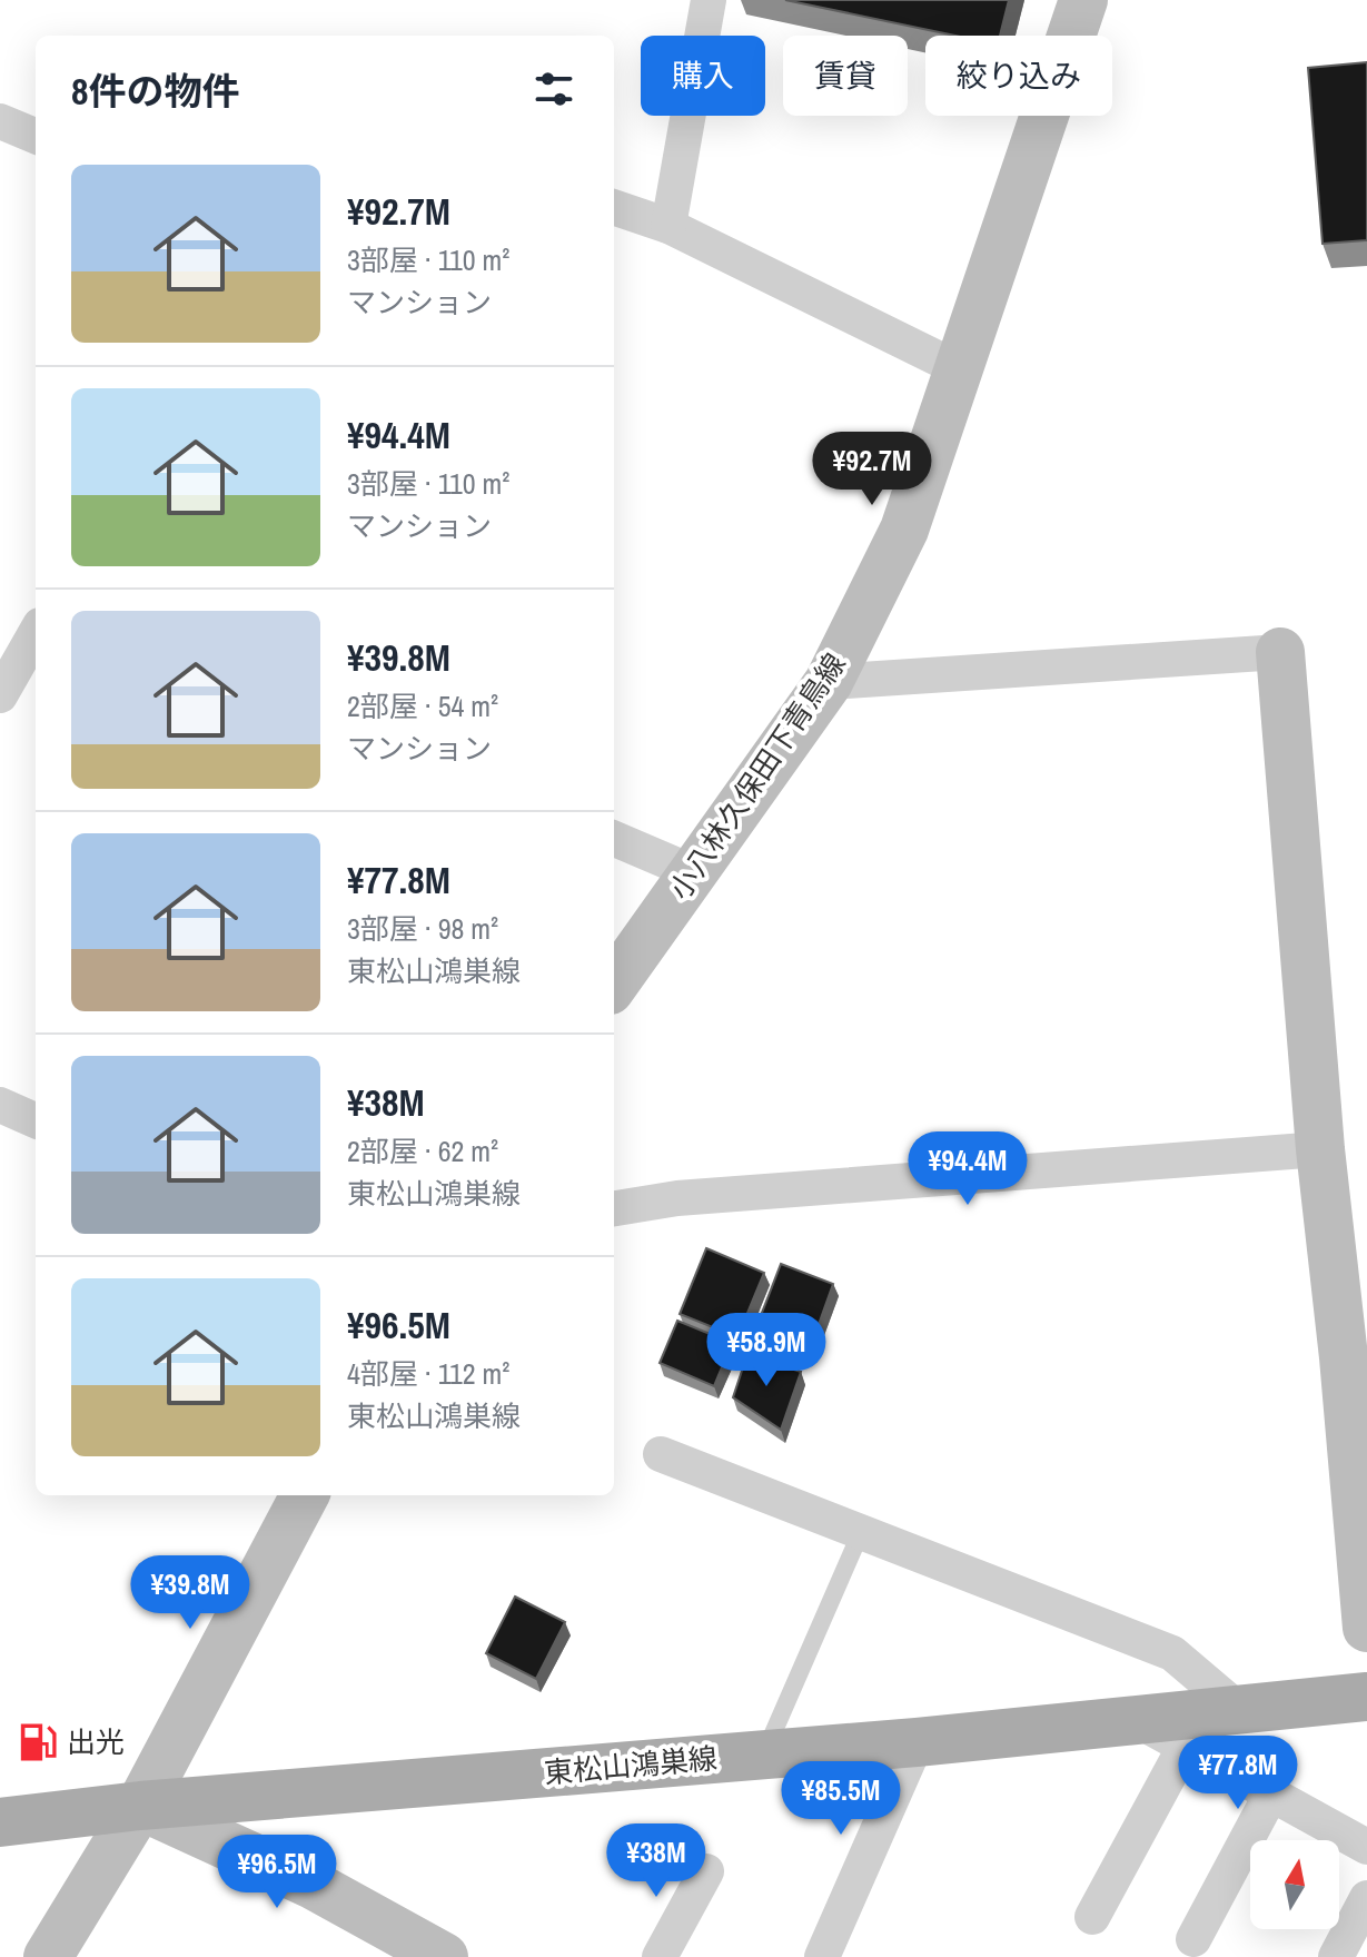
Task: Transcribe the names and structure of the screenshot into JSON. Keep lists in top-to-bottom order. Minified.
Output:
{"streets":{"main road":["小八林久保田下青鳥線","東松山鴻巣線"]},"places":{"fuel station":["出光"]},"north":"top","page":{"chip":["購入","賃貸","絞り込み"],"heading":"8件の物件","list":[{"name":"¥92.7M","note":"3部屋 · 110 m² · マンション"},{"name":"¥94.4M","note":"3部屋 · 110 m² · マンション"},{"name":"¥39.8M","note":"2部屋 · 54 m² · マンション"},{"name":"¥77.8M","note":"3部屋 · 98 m² · 東松山鴻巣線"},{"name":"¥38M","note":"2部屋 · 62 m² · 東松山鴻巣線"},{"name":"¥96.5M","note":"4部屋 · 112 m² · 東松山鴻巣線"}],"price":["¥92.7M","¥94.4M","¥58.9M","¥39.8M","¥77.8M","¥85.5M","¥38M","¥96.5M"]}}
